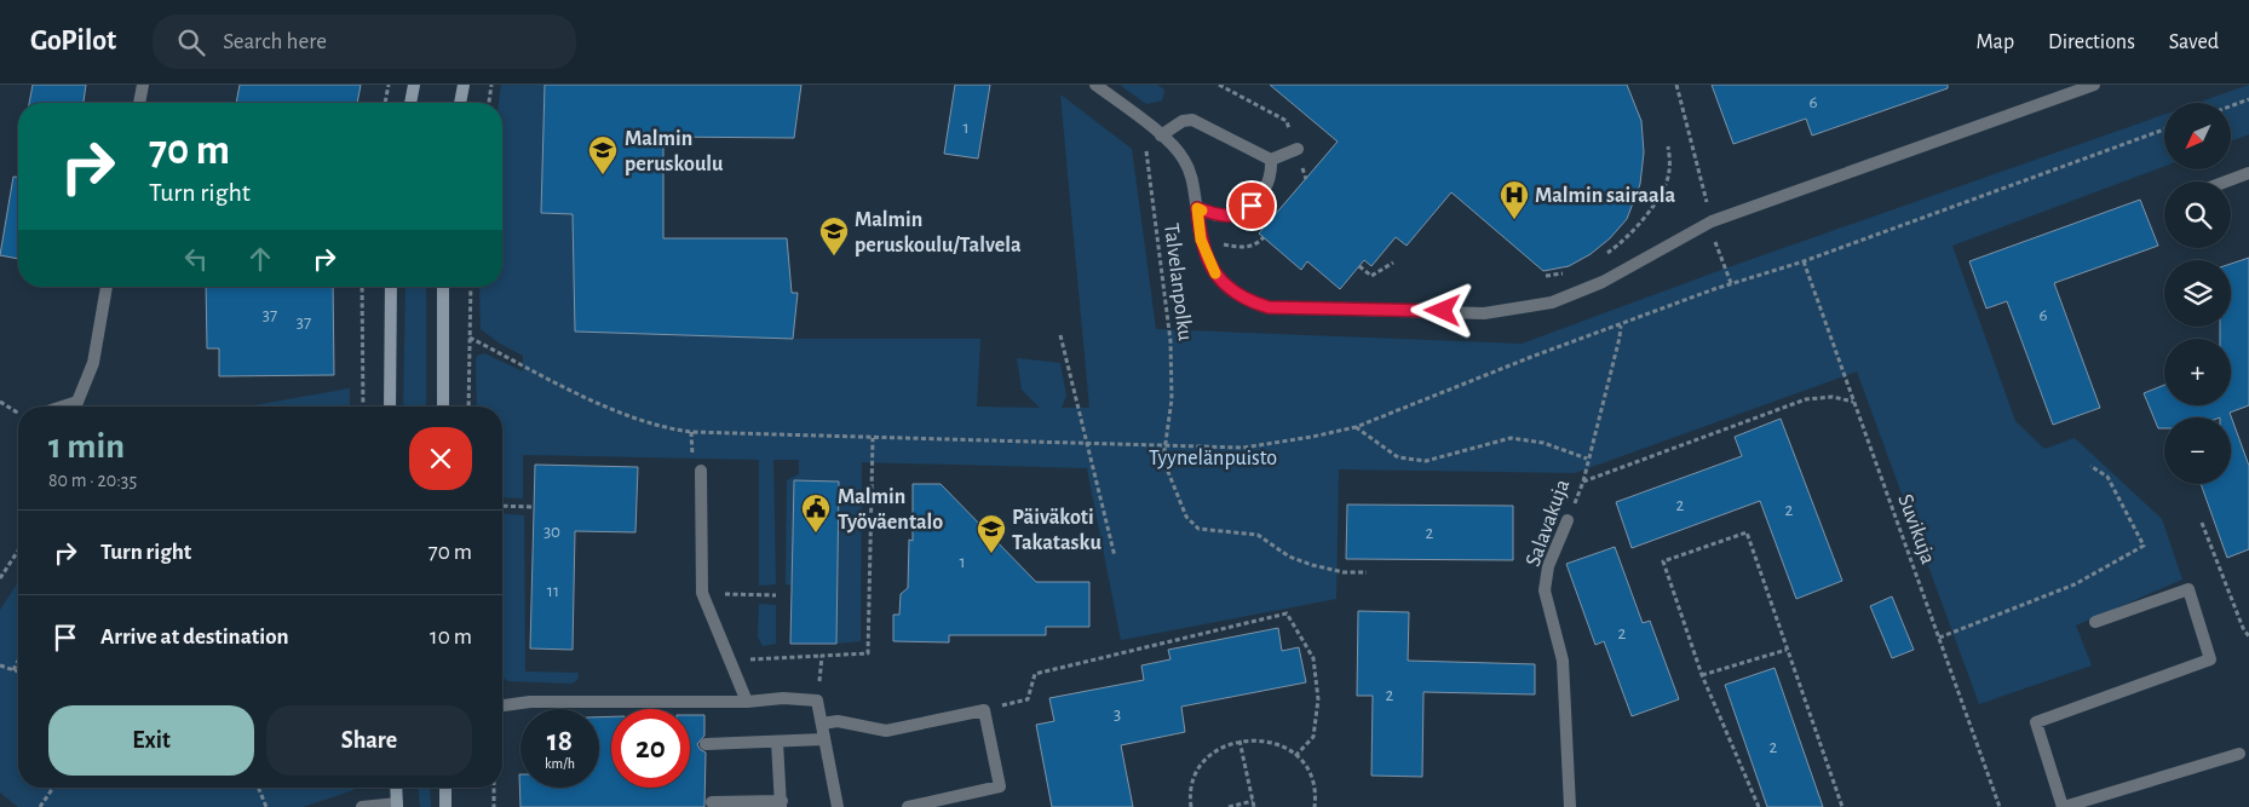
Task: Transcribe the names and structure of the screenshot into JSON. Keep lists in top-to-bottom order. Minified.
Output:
{"streets":{"street":["Salavakuja"],"path":["Talvelanpolku","Suvikuja"]},"parks":["Tyynelänpuisto"],"places":{"school or university":["Malmin peruskoulu","Malmin peruskoulu/Talvela","Päiväkoti Takatasku"],"hospital":["Malmin sairaala"],"public building":["Malmin Työväentalo"]},"house_numbers":["6","1","37","6","37","2","2","30","2","1","11","2","2","3","2"],"north":"bottom left","page":{"header":"GoPilot","search":"Search here","nav":["Map","Directions","Saved"],"map_buttons":["+","−"],"turn":["70 m","Turn right"],"heading":["1 min","80 m · 20:35"],"list":[{"name":"Turn right","value":"70 m"},{"name":"Arrive at destination","value":"10 m"}],"buttons":["Exit","Share"],"speed":"18 km/h","limit":"20"}}
